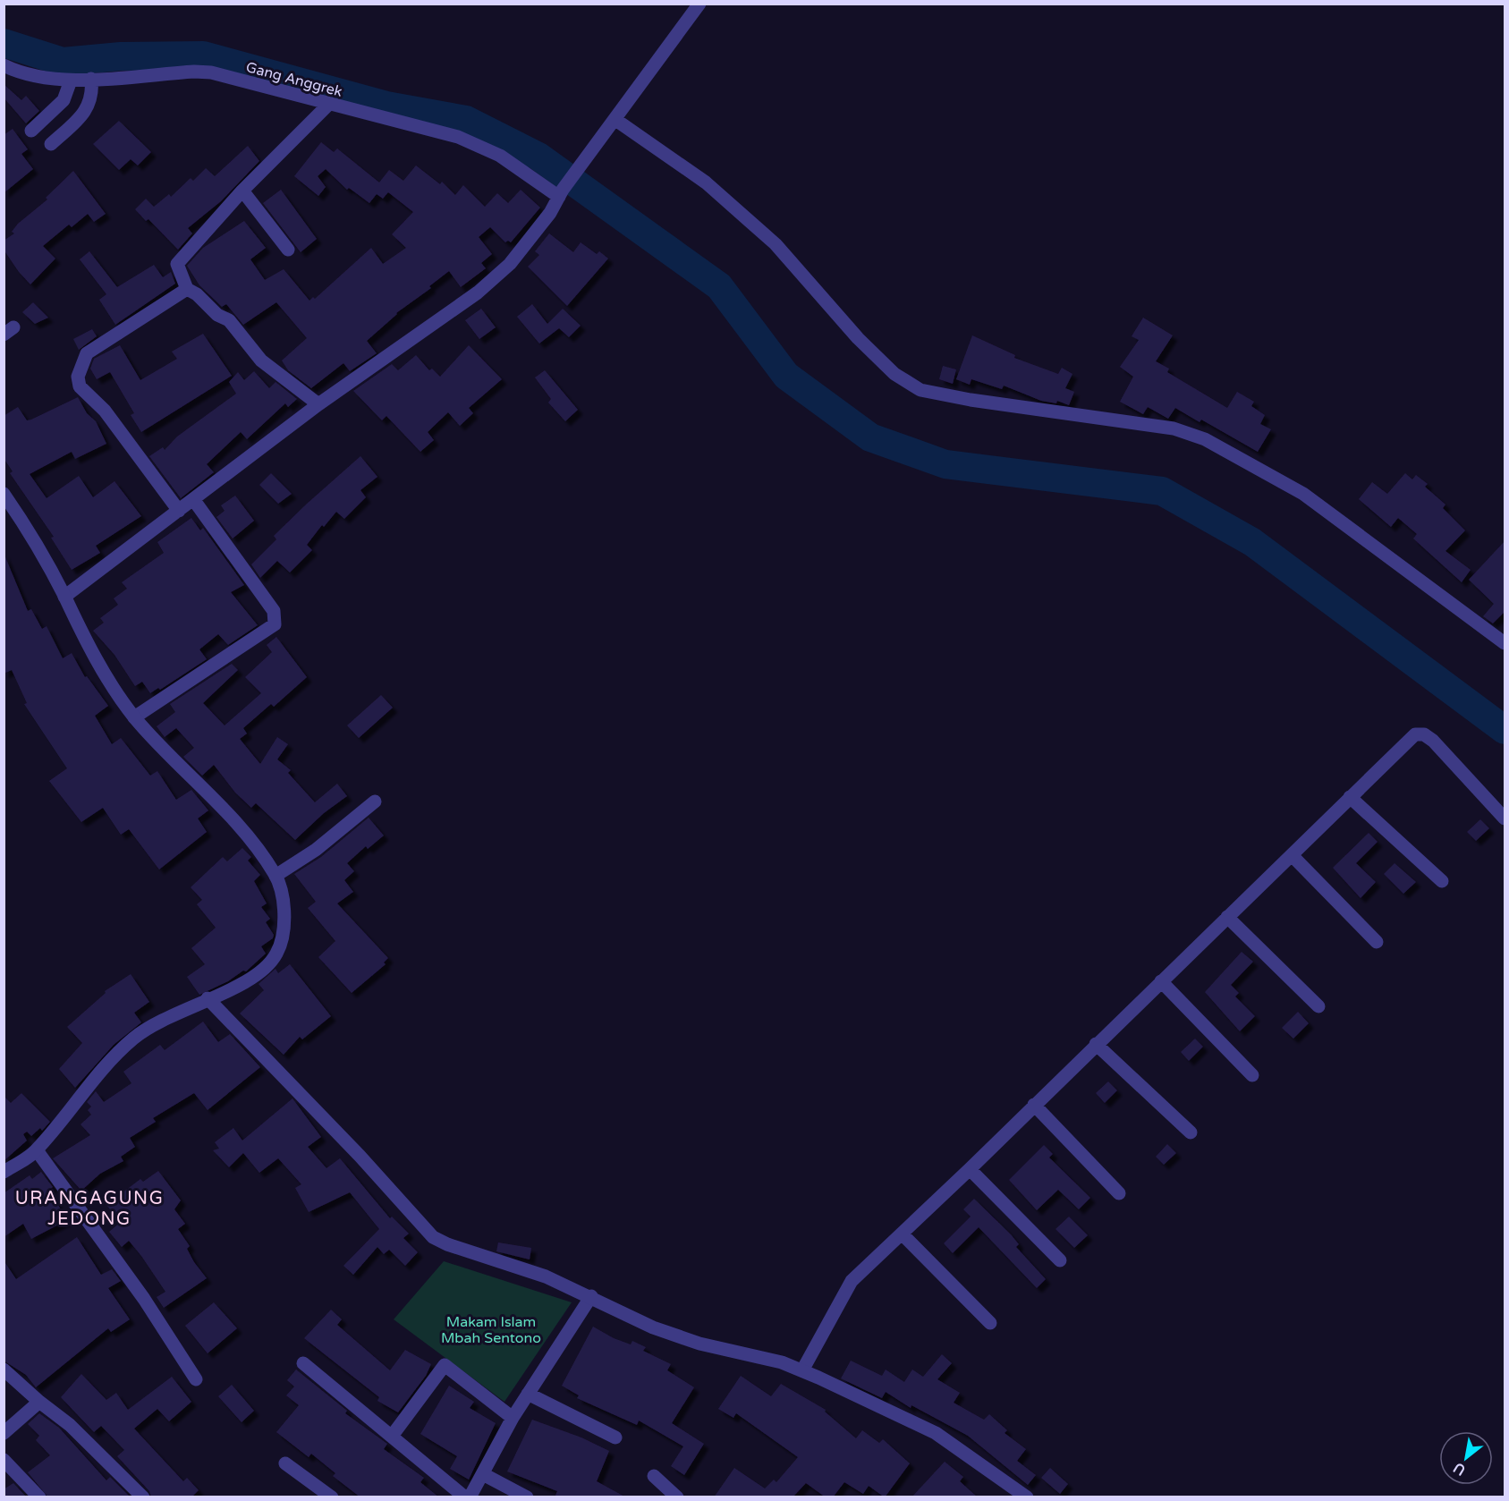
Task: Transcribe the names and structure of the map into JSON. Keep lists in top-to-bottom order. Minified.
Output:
{"streets":{"street":["Gang Anggrek"]},"districts":["URANGAGUNG JEDONG"],"parks":["Makam Islam Mbah Sentono"],"north":"bottom left"}
